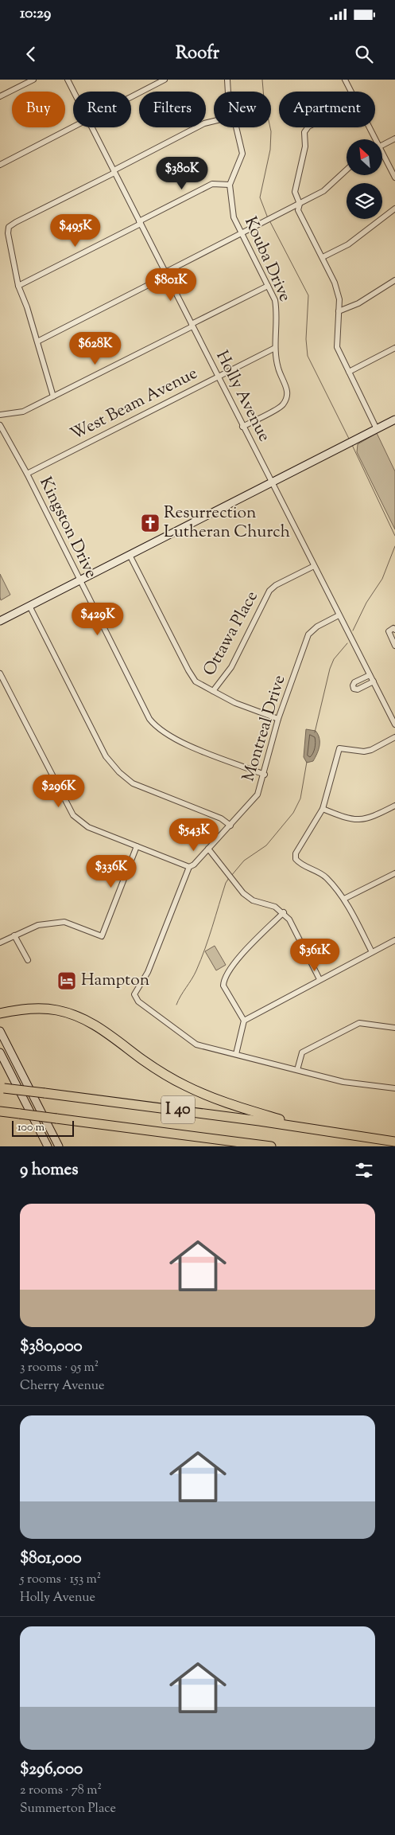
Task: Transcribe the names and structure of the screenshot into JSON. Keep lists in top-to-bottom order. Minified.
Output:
{"streets":{"highway":["I 40"],"street":["Kouba Drive","Holly Avenue","West Beam Avenue","Kingston Drive","Ottawa Place","Montreal Drive"]},"crossings":[["Kouba Drive","Holly Avenue"],["Kouba Drive","West Beam Avenue"],["Holly Avenue","West Beam Avenue"],["Holly Avenue","Ottawa Place"],["Holly Avenue","Montreal Drive"],["West Beam Avenue","Kingston Drive"],["Kingston Drive","Montreal Drive"]],"places":{"church":["Resurrection Lutheran Church"],"hotel":["Hampton"]},"scale_bar":"100 m","north":"top left","page":{"status":"10:29","header":"Roofr","chip":["Buy","Rent","Filters","New","Apartment"],"price":["$380K","$495K","$801K","$628K","$429K","$296K","$543K","$336K","$361K"],"scale":"100 m","heading":"9 homes","list":[{"name":"$380,000","note":"3 rooms · 95 m² · Cherry Avenue"},{"name":"$801,000","note":"5 rooms · 153 m² · Holly Avenue"},{"name":"$296,000","note":"2 rooms · 78 m² · Summerton Place"}]}}
